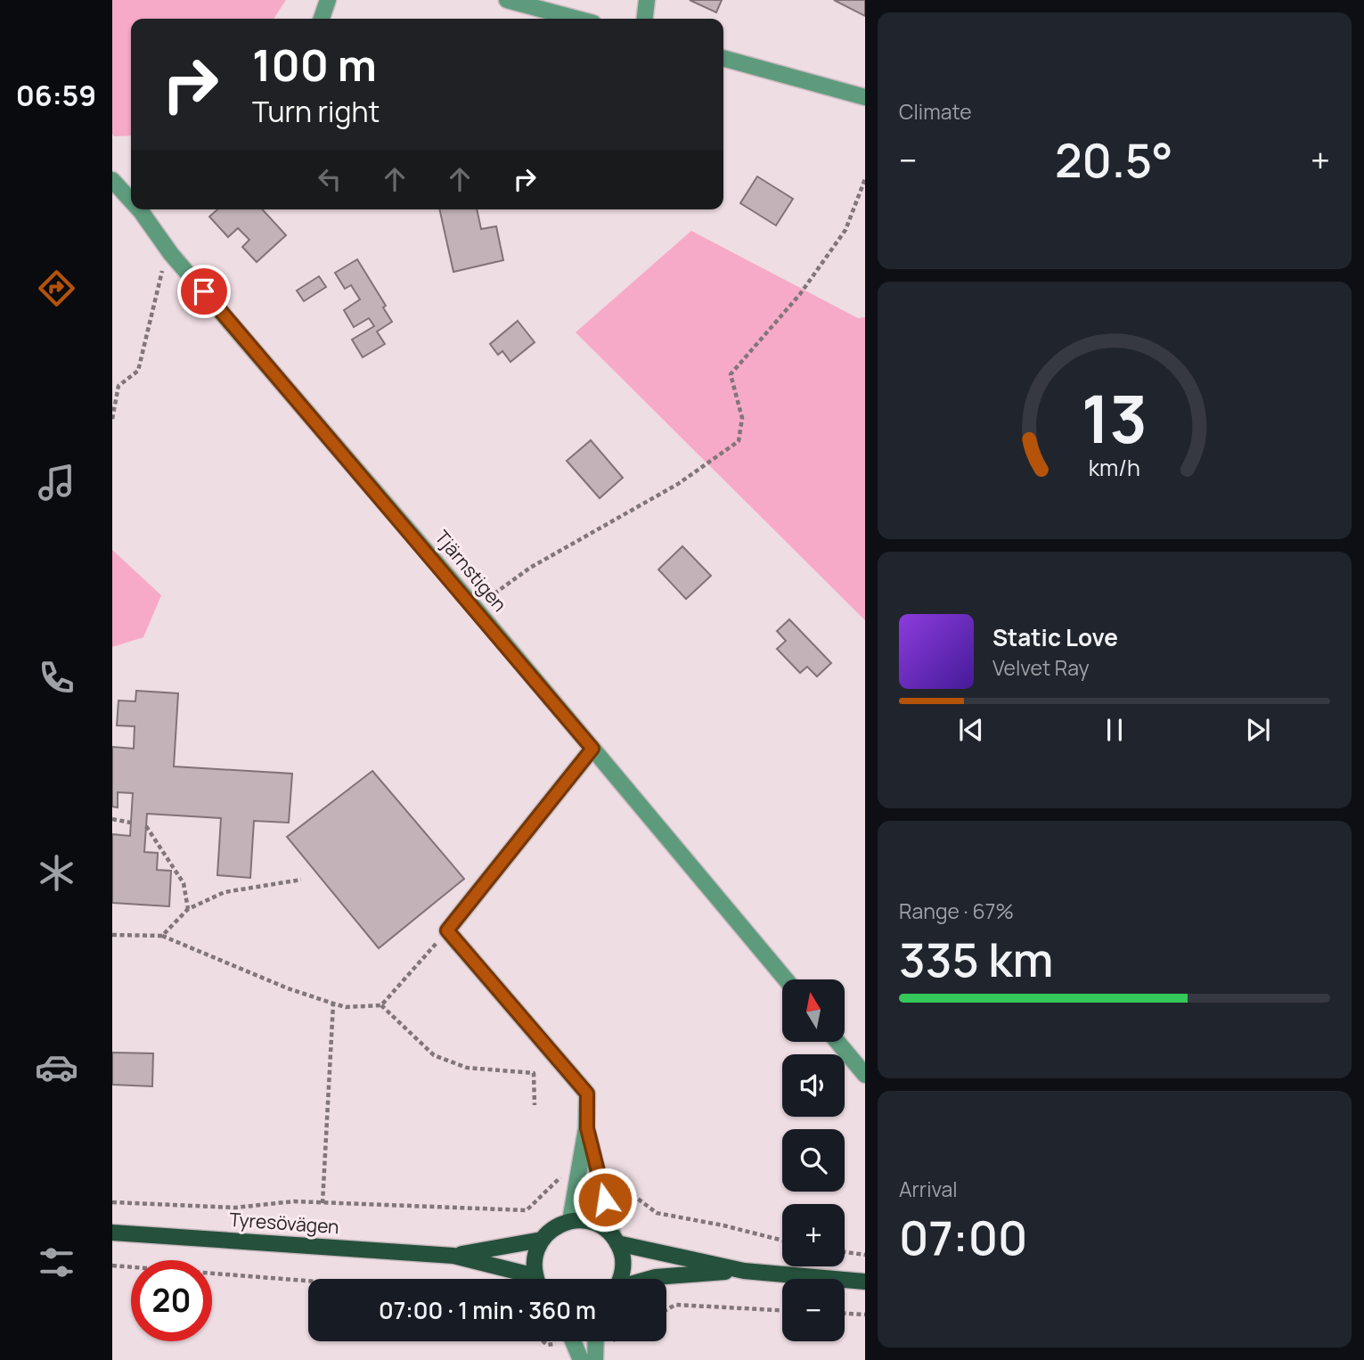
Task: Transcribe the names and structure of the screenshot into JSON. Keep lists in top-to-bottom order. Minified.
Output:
{"streets":{"main road":["Tyresövägen"],"street":["Tjärnstigen"]},"north":"top","page":{"tabs":"06:59","tile":["Climate",["Range · 67%","335 km"],["Arrival","07:00"]],"turn":["100 m","Turn right"],"heat":["−","20.5°","+"],"song":["Static Love","Velvet Ray"],"map_buttons":["+","−"],"limit":"20","trip":"07:00 · 1 min · 360 m","gauge":["13","km/h"]}}
